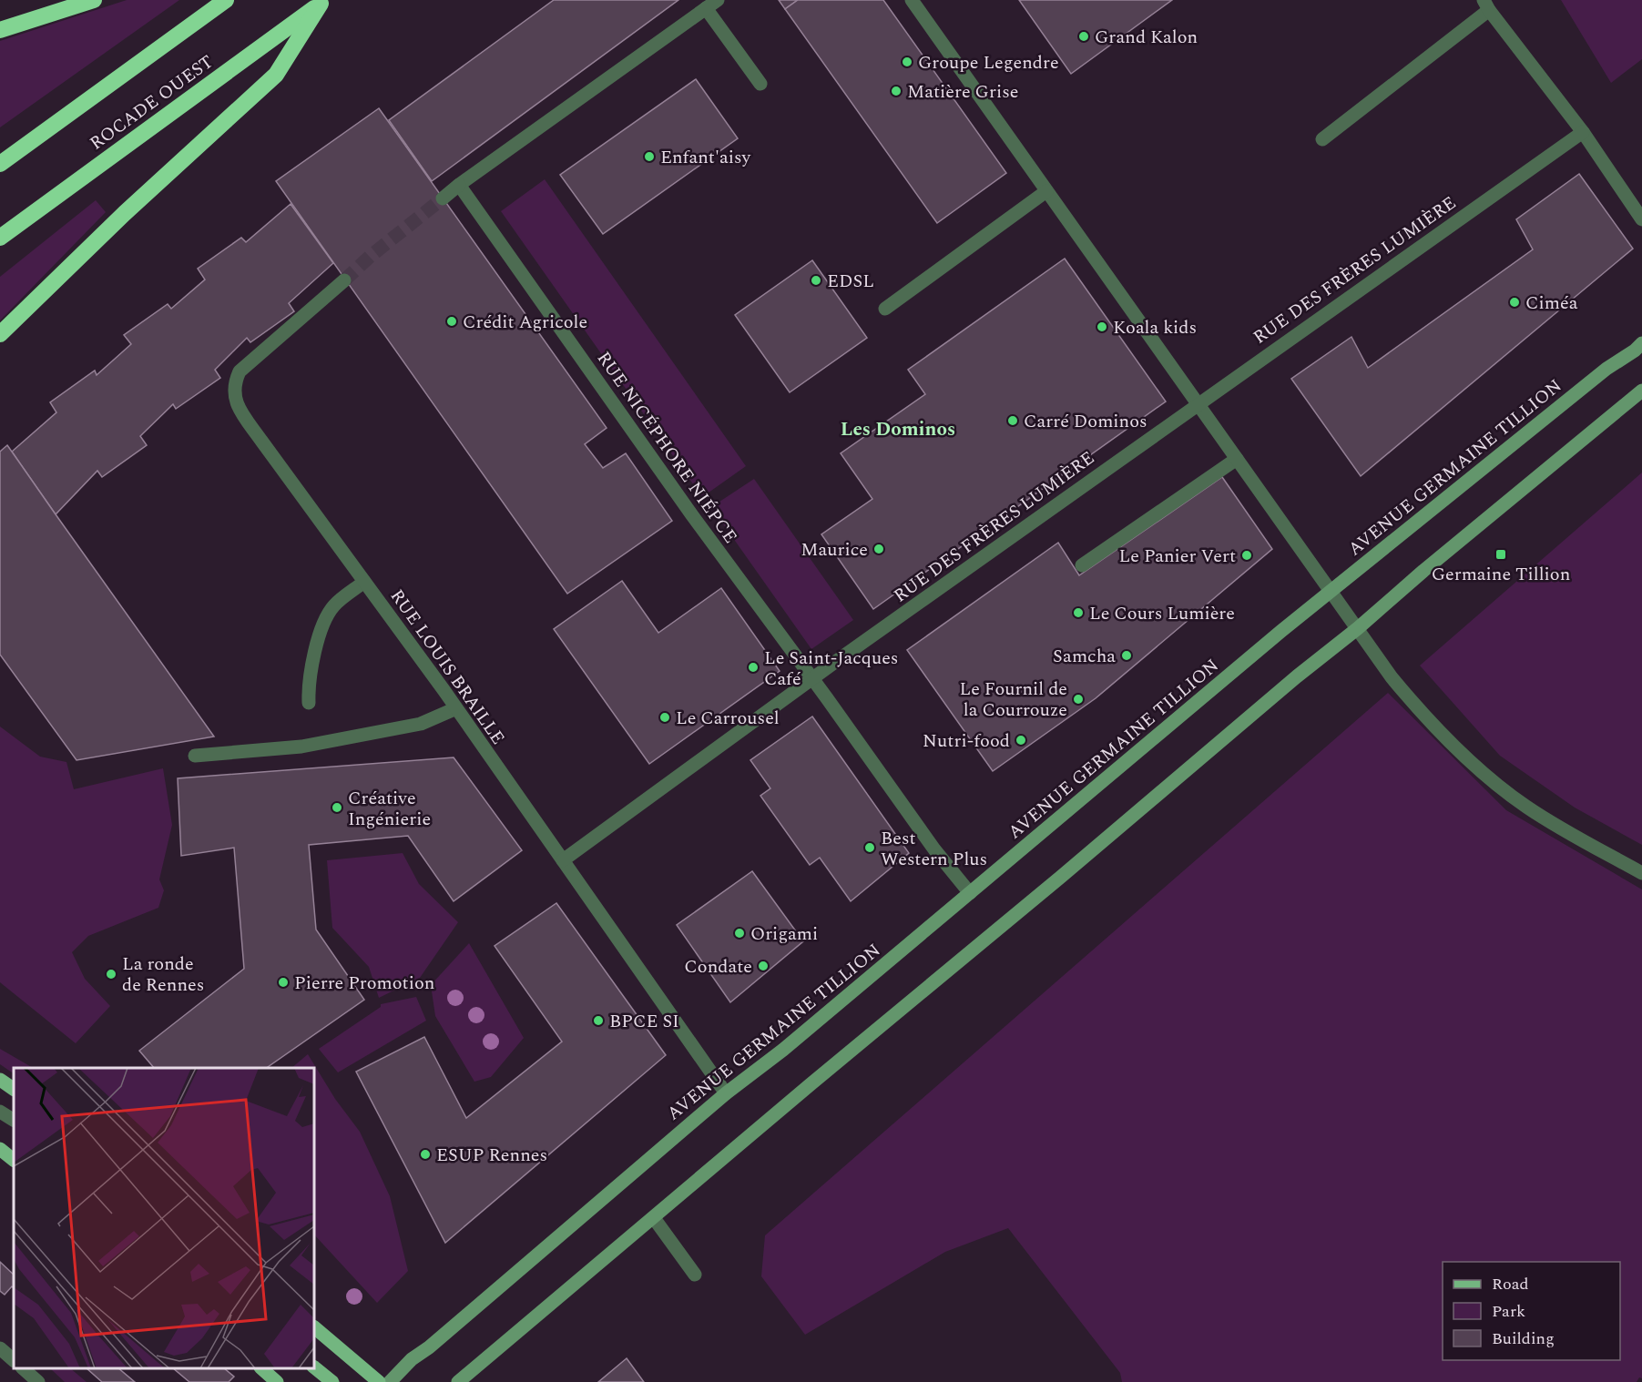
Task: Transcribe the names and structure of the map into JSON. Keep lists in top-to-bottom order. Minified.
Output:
{"streets":{"highway":["ROCADE OUEST"],"street":["RUE DES FRÈRES LUMIÈRE","RUE NICÉPHORE NIÉPCE","AVENUE GERMAINE TILLION","RUE LOUIS BRAILLE"]},"crossings":[["RUE DES FRÈRES LUMIÈRE","RUE NICÉPHORE NIÉPCE"],["RUE DES FRÈRES LUMIÈRE","RUE LOUIS BRAILLE"],["RUE NICÉPHORE NIÉPCE","AVENUE GERMAINE TILLION"],["AVENUE GERMAINE TILLION","RUE LOUIS BRAILLE"]],"districts":["Les Dominos"],"places":{"other":["Grand Kalon","Groupe Legendre","Matière Grise","Enfant'aisy","EDSL","Ciméa","Crédit Agricole","Koala kids","Carré Dominos","Maurice","Le Panier Vert","Le Cours Lumière","Samcha","Le Saint-Jacques Café","Le Fournil de la Courrouze","Le Carrousel","Nutri-food","Créative Ingénierie","Best Western Plus","Origami","Condate","La ronde de Rennes","Pierre Promotion","BPCE SI","ESUP Rennes"],"transit":["Germaine Tillion"]},"legend":["Road","Park","Building"]}
